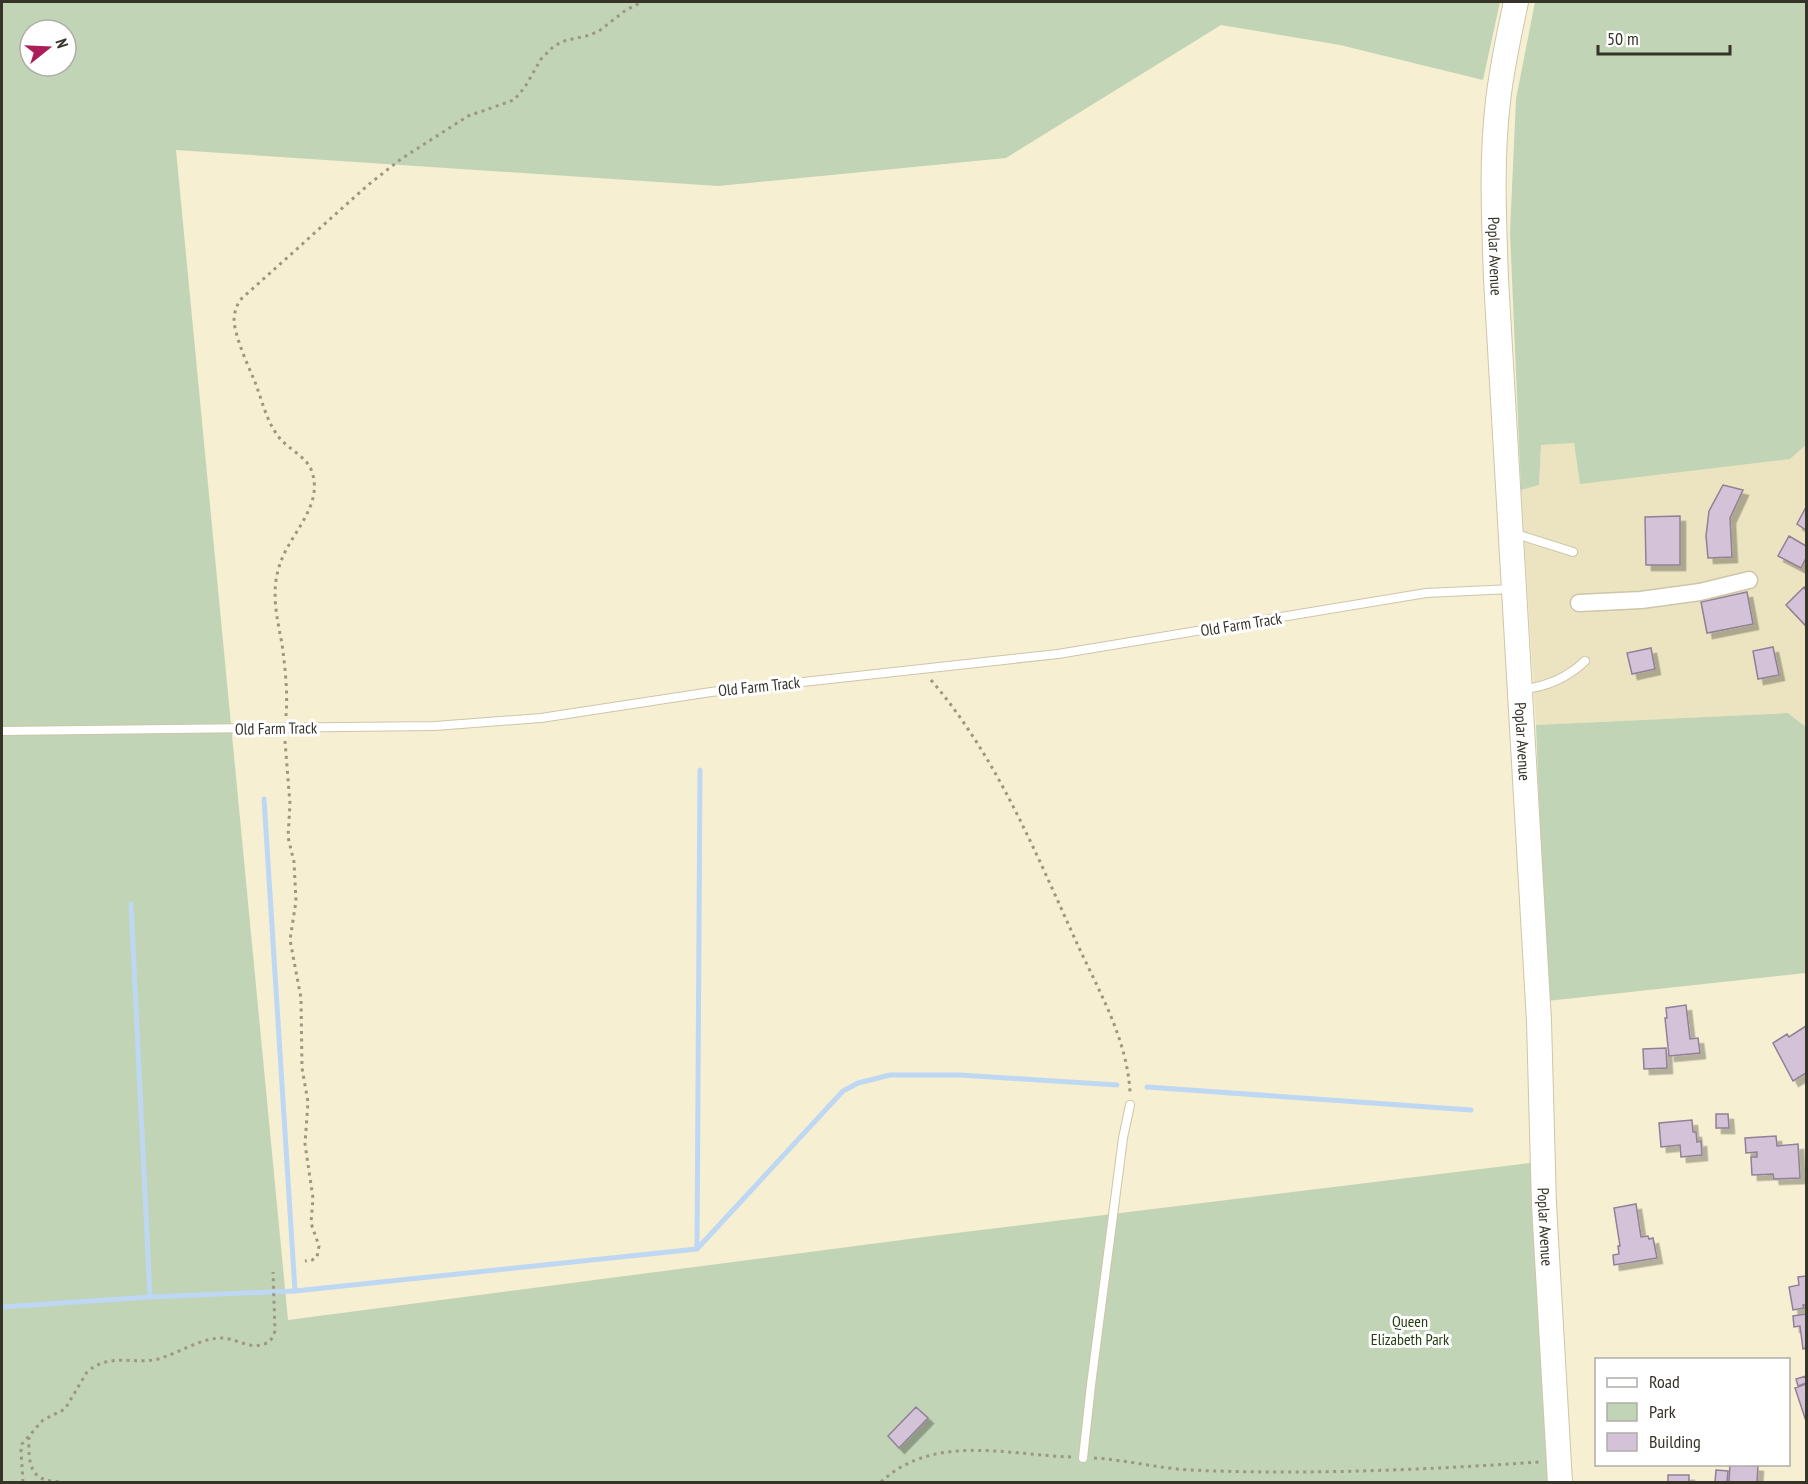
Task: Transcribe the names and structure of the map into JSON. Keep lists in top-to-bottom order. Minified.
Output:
{"streets":{"main road":["Poplar Avenue"],"lane":["Old Farm Track"]},"crossings":[["Poplar Avenue","Old Farm Track"]],"parks":["Queen Elizabeth Park"],"legend":["Road","Park","Building"],"scale_bar":"50 m","north":"right"}
